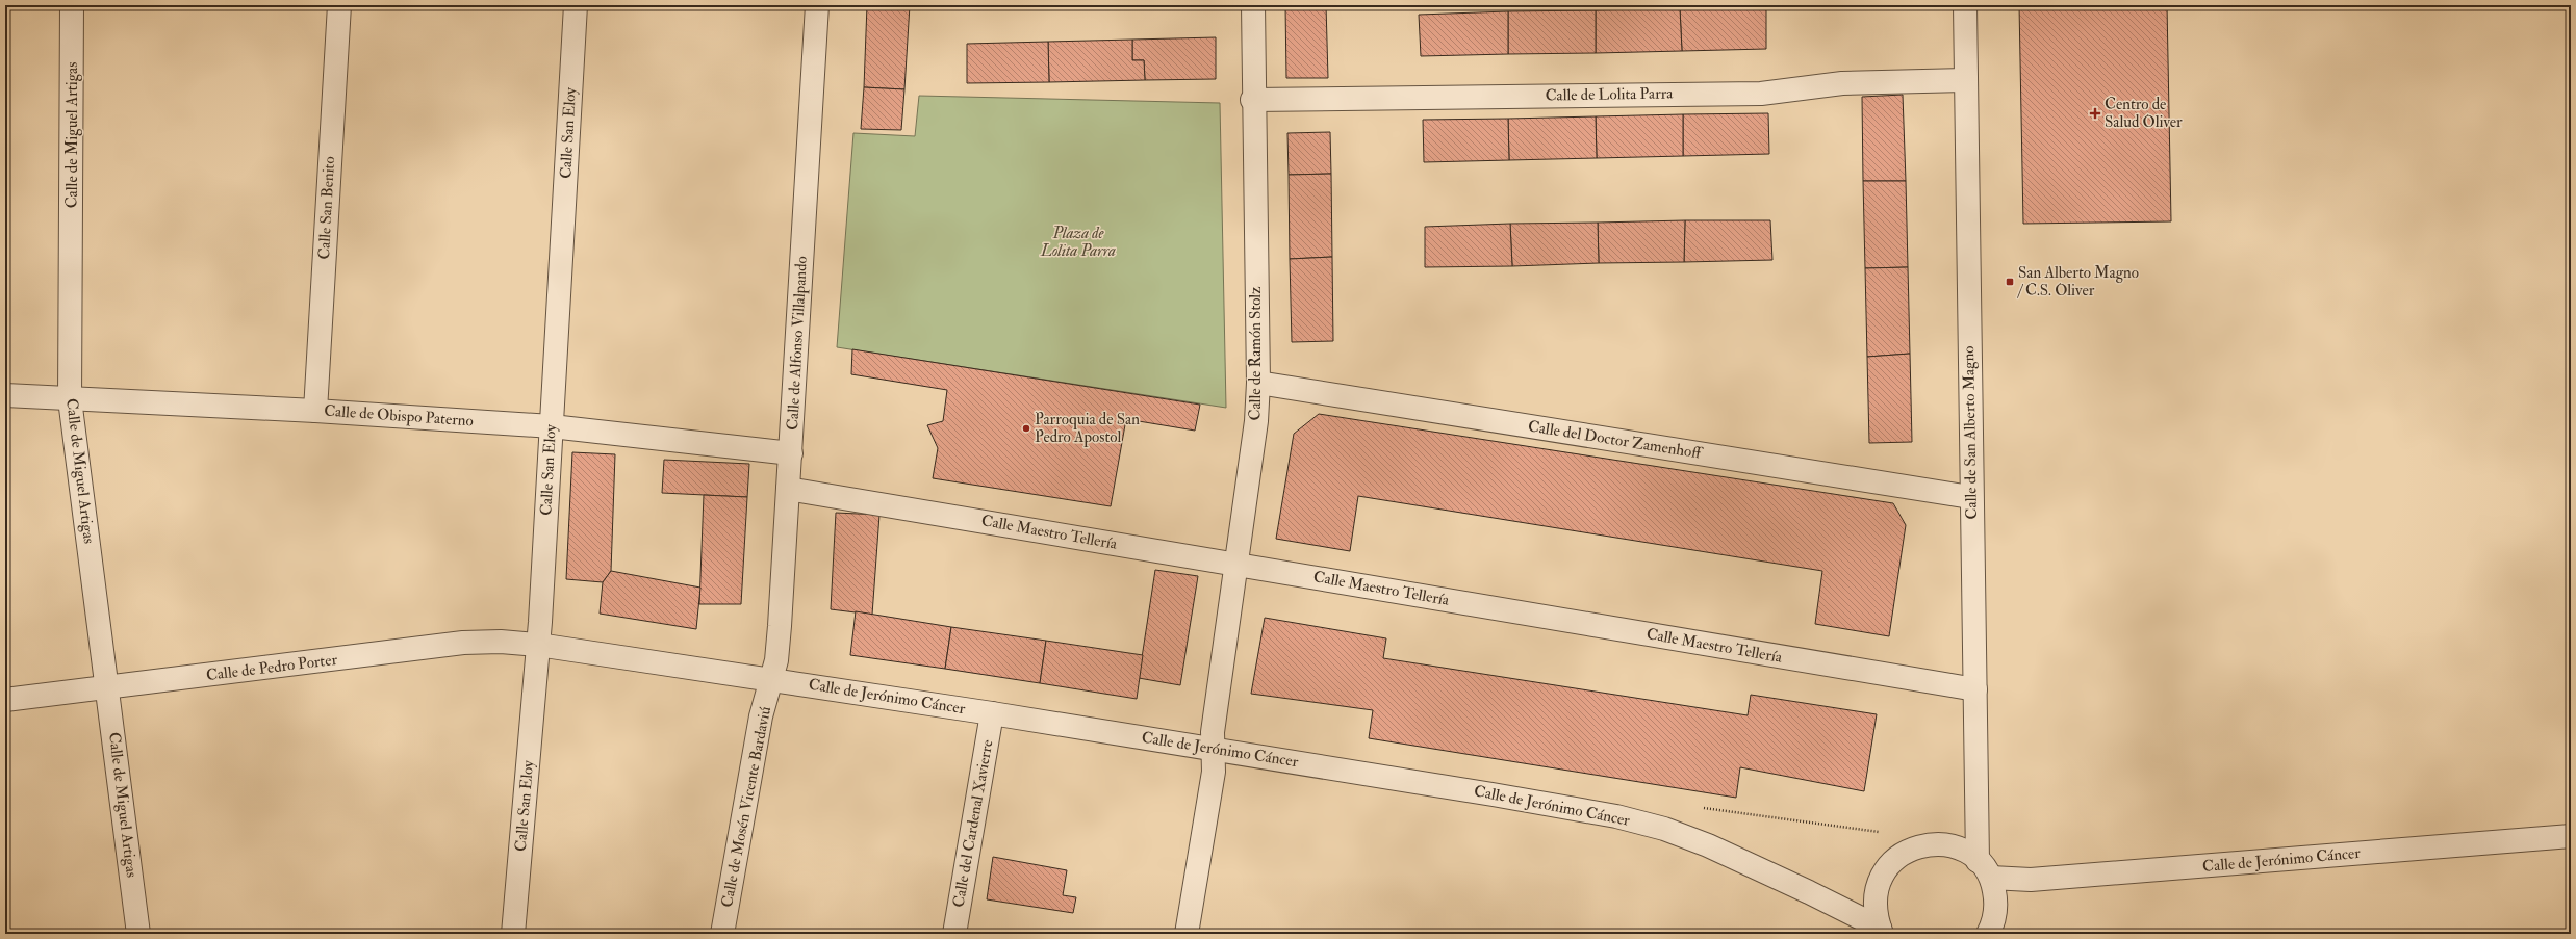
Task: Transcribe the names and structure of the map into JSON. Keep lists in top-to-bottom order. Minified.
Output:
{"streets":{"street":["Calle de Lolita Parra","Calle San Eloy","Calle de Miguel Artigas","Calle San Benito","Calle de Alfonso Villalpando","Calle de Ramón Stolz","Calle de Obispo Paterno","Calle de San Alberto Magno","Calle del Doctor Zamenhoff","Calle Maestro Tellería","Calle de Pedro Porter","Calle de Jerónimo Cáncer","Calle de Mosén Vicente Bardaviú","Calle del Cardenal Xavierre"]},"crossings":[["Calle de Lolita Parra","Calle de Ramón Stolz"],["Calle de Lolita Parra","Calle de San Alberto Magno"],["Calle San Eloy","Calle de Obispo Paterno"],["Calle San Eloy","Calle de Pedro Porter"],["Calle San Eloy","Calle de Jerónimo Cáncer"],["Calle de Miguel Artigas","Calle de Obispo Paterno"],["Calle de Miguel Artigas","Calle de Pedro Porter"],["Calle San Benito","Calle de Obispo Paterno"],["Calle de Alfonso Villalpando","Calle de Obispo Paterno"],["Calle de Alfonso Villalpando","Calle Maestro Tellería"],["Calle de Alfonso Villalpando","Calle de Jerónimo Cáncer"],["Calle de Alfonso Villalpando","Calle de Mosén Vicente Bardaviú"],["Calle de Ramón Stolz","Calle del Doctor Zamenhoff"],["Calle de Ramón Stolz","Calle Maestro Tellería"],["Calle de Ramón Stolz","Calle de Jerónimo Cáncer"],["Calle de San Alberto Magno","Calle del Doctor Zamenhoff"],["Calle de San Alberto Magno","Calle Maestro Tellería"],["Calle de San Alberto Magno","Calle de Jerónimo Cáncer"],["Calle de Pedro Porter","Calle de Jerónimo Cáncer"],["Calle de Jerónimo Cáncer","Calle de Mosén Vicente Bardaviú"],["Calle de Jerónimo Cáncer","Calle del Cardenal Xavierre"]],"parks":["Plaza de Lolita Parra"],"places":{"health":["Centro de Salud Oliver"],"transit":["San Alberto Magno / C.S. Oliver"],"other":["Parroquia de San Pedro Apostol"]}}
